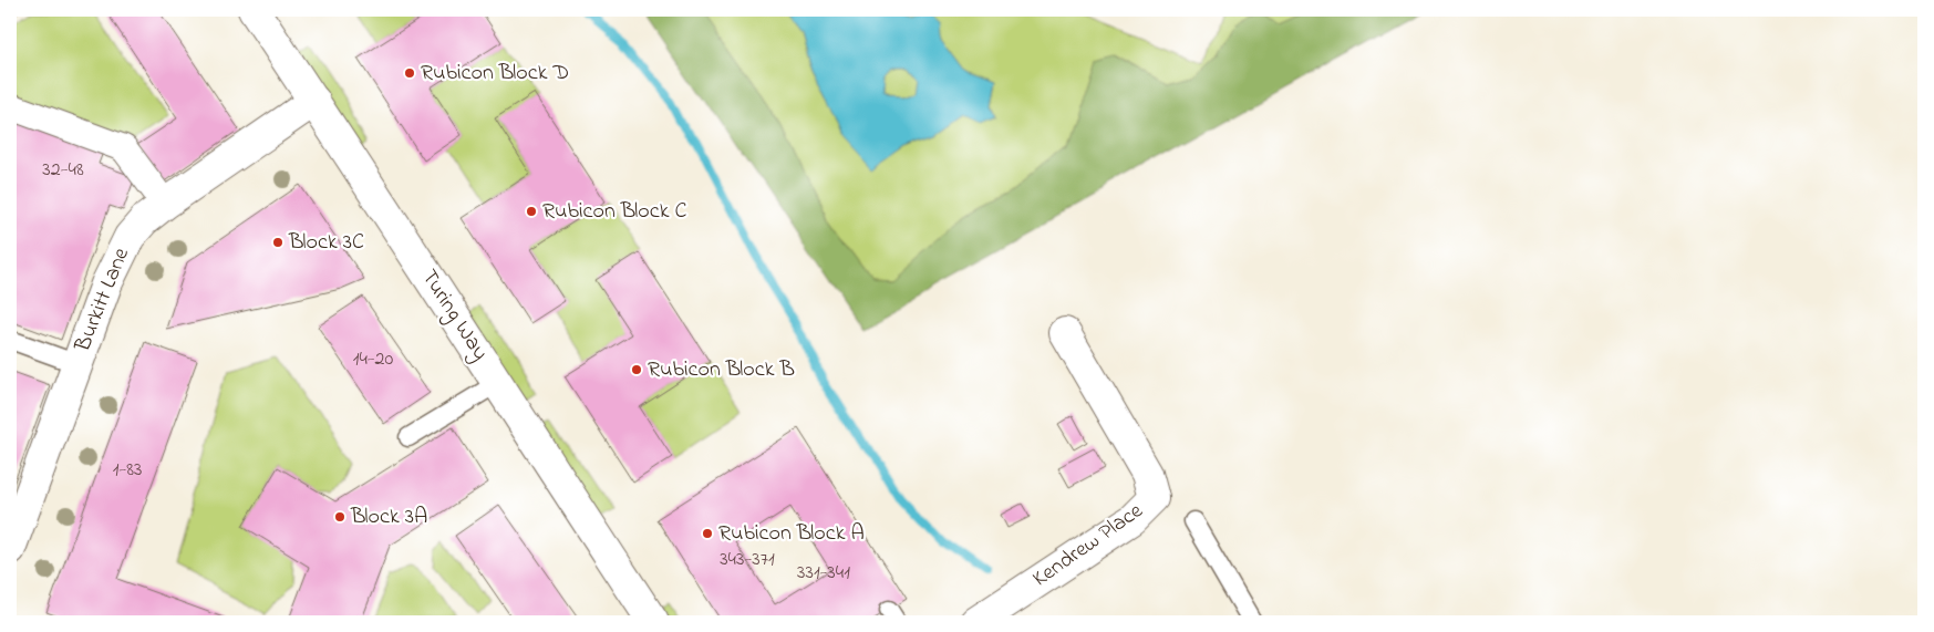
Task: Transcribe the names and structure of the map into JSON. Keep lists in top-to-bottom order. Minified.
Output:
{"streets":{"street":["Burkitt Lane","Turing Way","Kendrew Place"]},"crossings":[["Burkitt Lane","Turing Way"]],"places":["Rubicon Block D","Rubicon Block C","Block 3C","Rubicon Block B","Block 3A","Rubicon Block A"],"house_numbers":["32-48","14-20","1-83","343-371","331-341"]}
